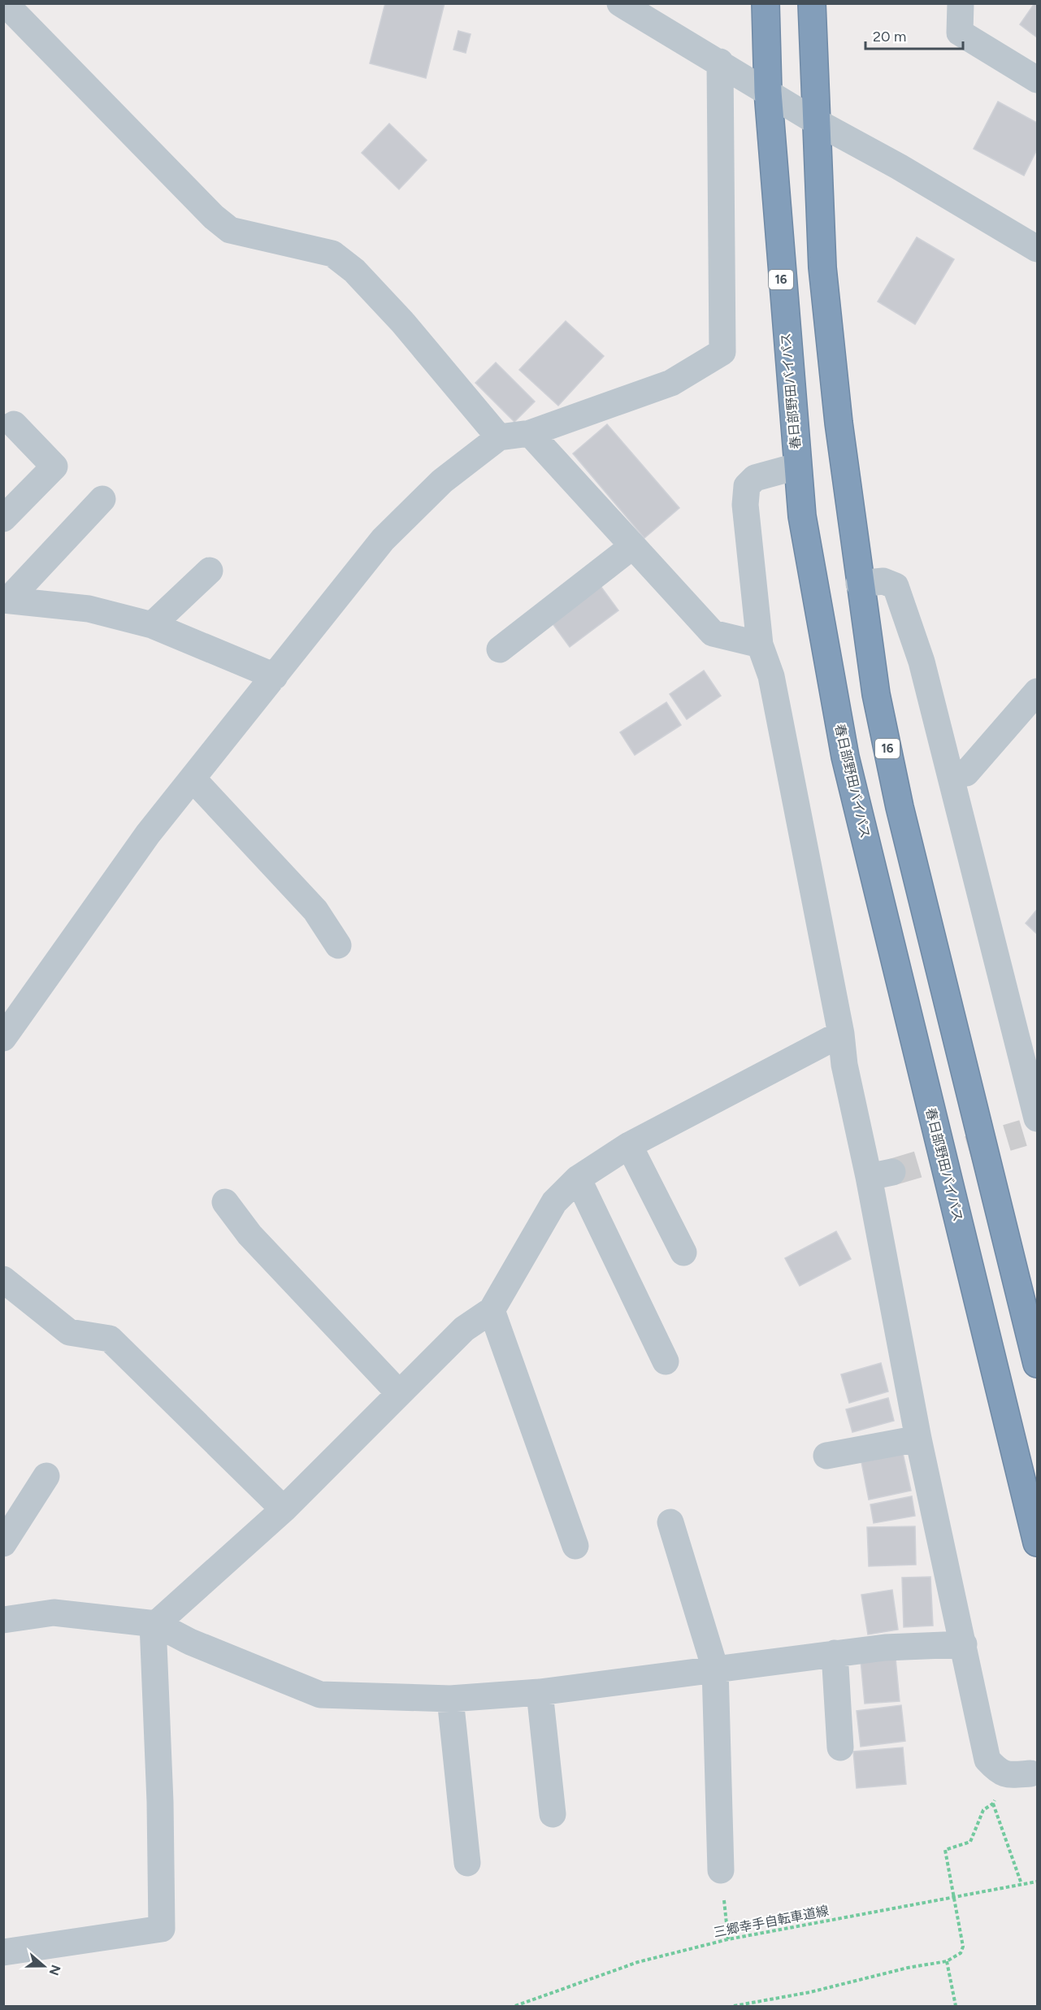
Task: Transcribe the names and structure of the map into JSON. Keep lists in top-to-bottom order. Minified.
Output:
{"streets":{"highway":["16","春日部野田バイパス"],"path":["三郷幸手自転車道線"]},"scale_bar":"20 m","north":"right"}
